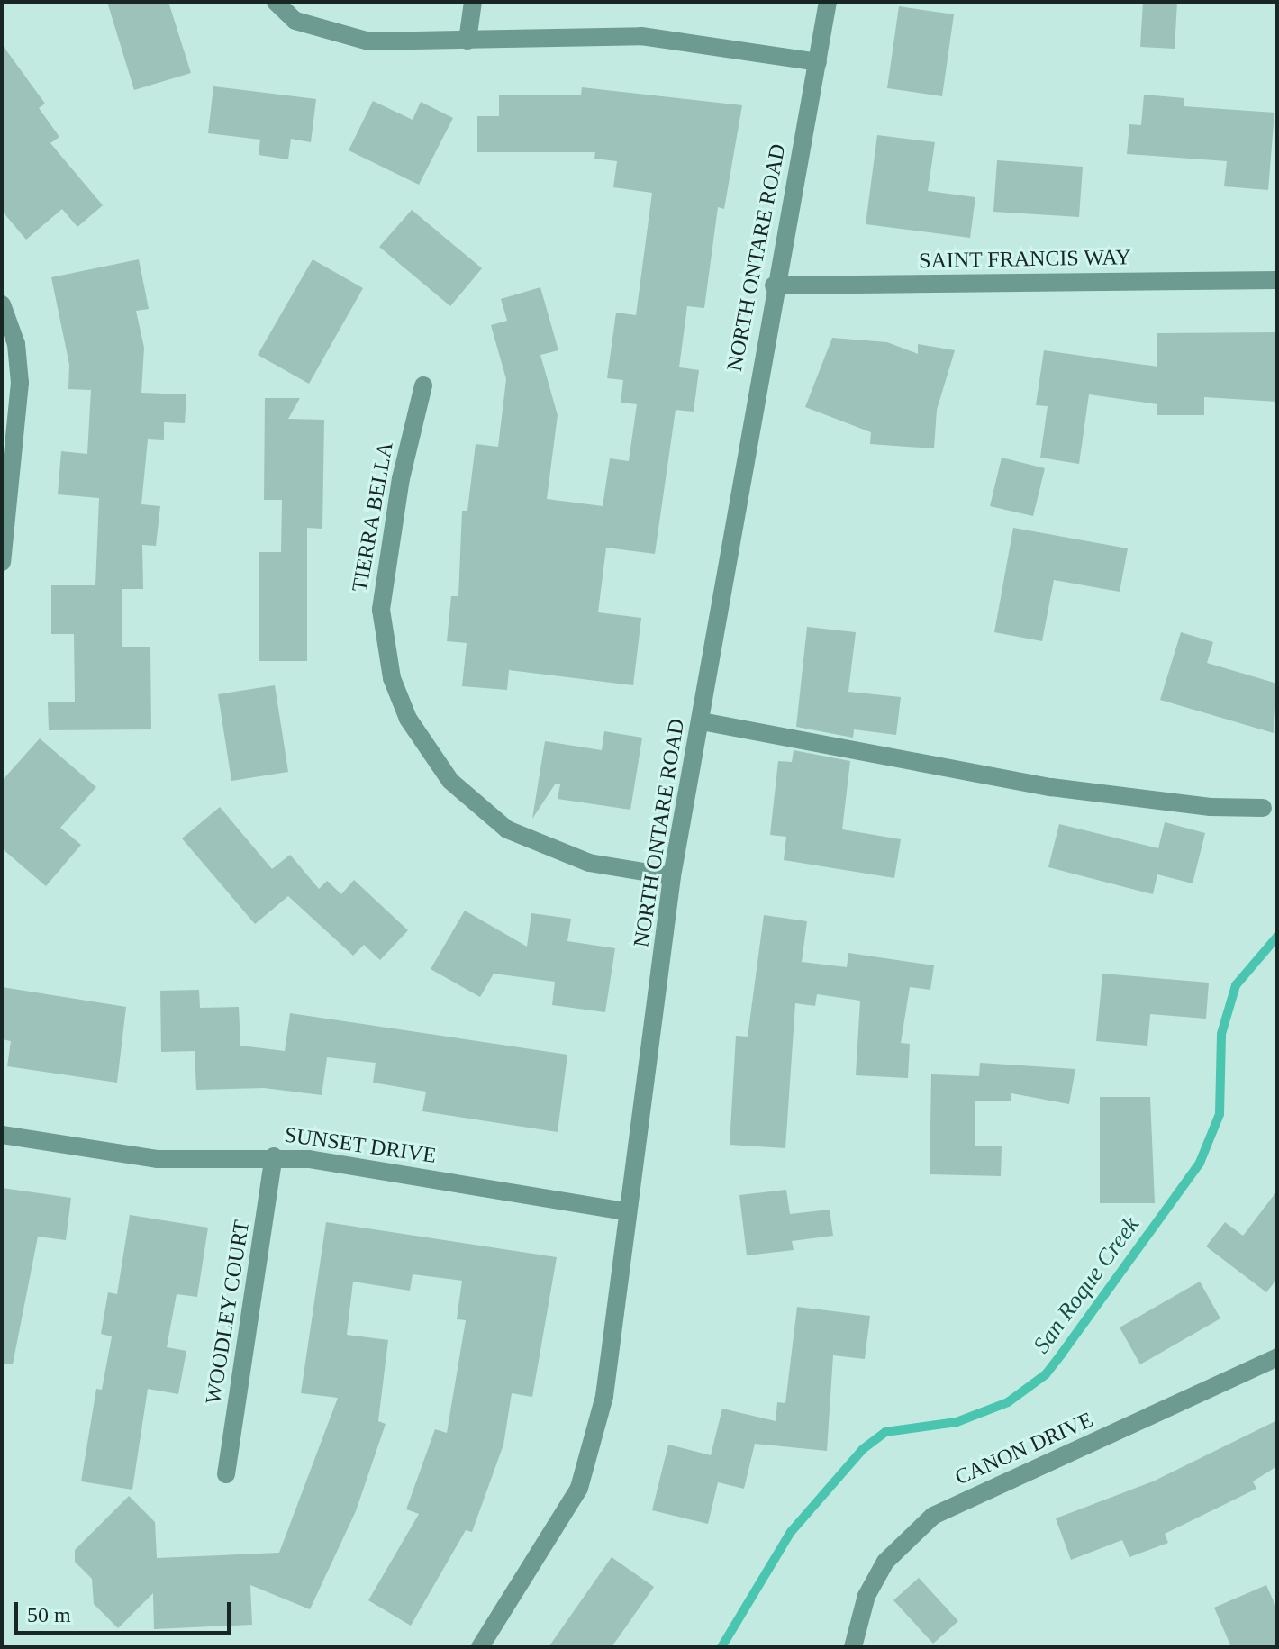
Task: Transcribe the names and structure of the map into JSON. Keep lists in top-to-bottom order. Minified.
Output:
{"streets":{"street":["NORTH ONTARE ROAD","SAINT FRANCIS WAY","TIERRA BELLA","SUNSET DRIVE","WOODLEY COURT","CANON DRIVE"]},"crossings":[["NORTH ONTARE ROAD","SAINT FRANCIS WAY"],["NORTH ONTARE ROAD","TIERRA BELLA"],["NORTH ONTARE ROAD","SUNSET DRIVE"],["SUNSET DRIVE","WOODLEY COURT"]],"water":["San Roque Creek"],"scale_bar":"50 m"}
